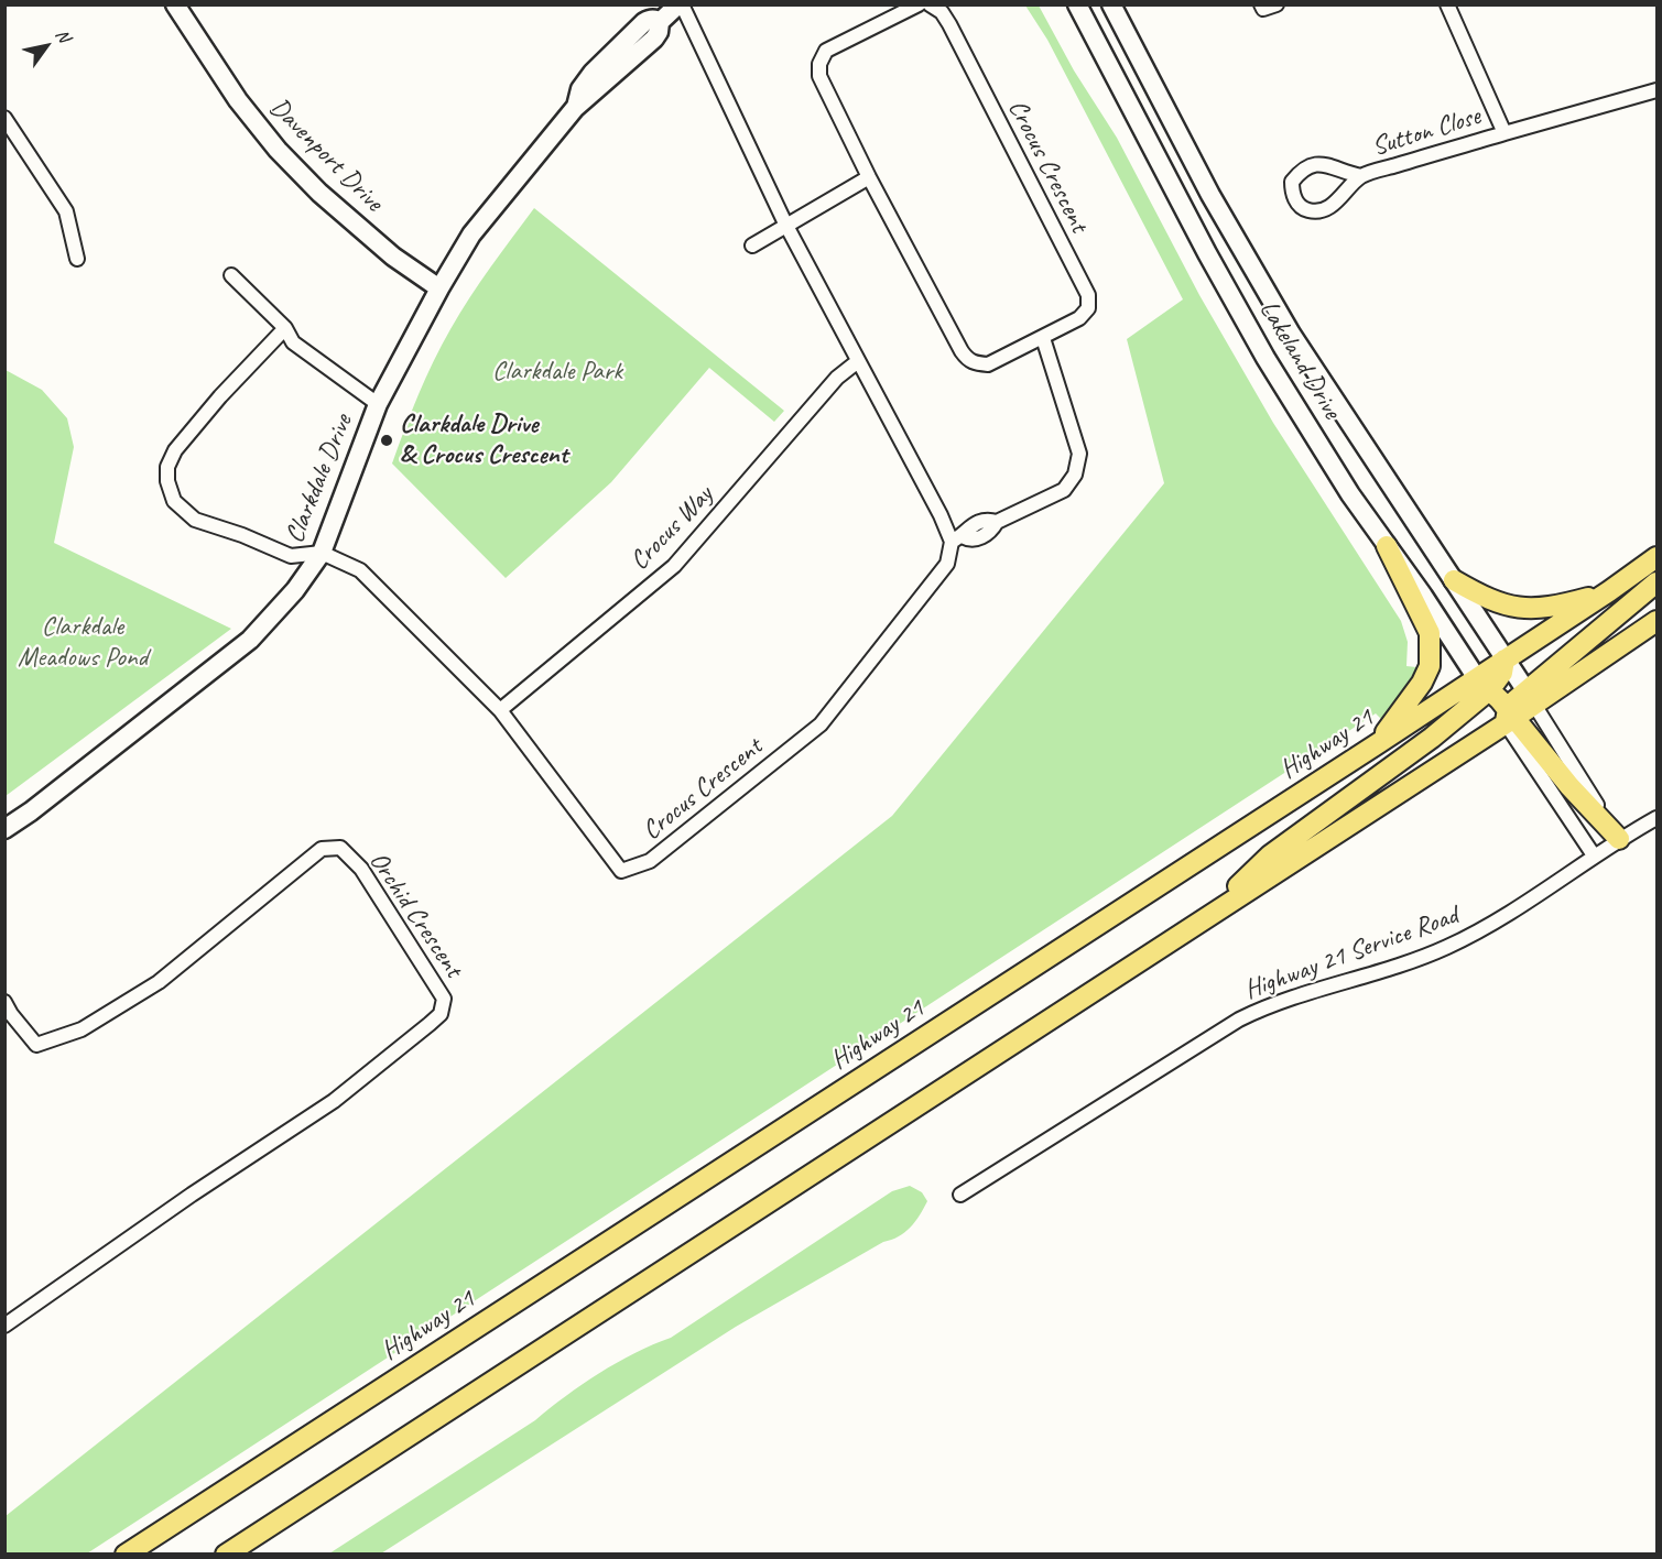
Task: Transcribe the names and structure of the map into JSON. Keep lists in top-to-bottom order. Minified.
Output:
{"streets":{"main road":["Davenport Drive","Lakeland Drive","Clarkdale Drive","Highway 21"],"street":["Sutton Close","Crocus Crescent","Crocus Way","Orchid Crescent","Highway 21 Service Road"]},"crossings":[["Davenport Drive","Clarkdale Drive"],["Crocus Crescent","Clarkdale Drive"],["Crocus Crescent","Crocus Way"],["Lakeland Drive","Highway 21"]],"parks":["Clarkdale Park","Clarkdale Meadows Pond"],"places":["Clarkdale Drive & Crocus Crescent"],"north":"top right"}
